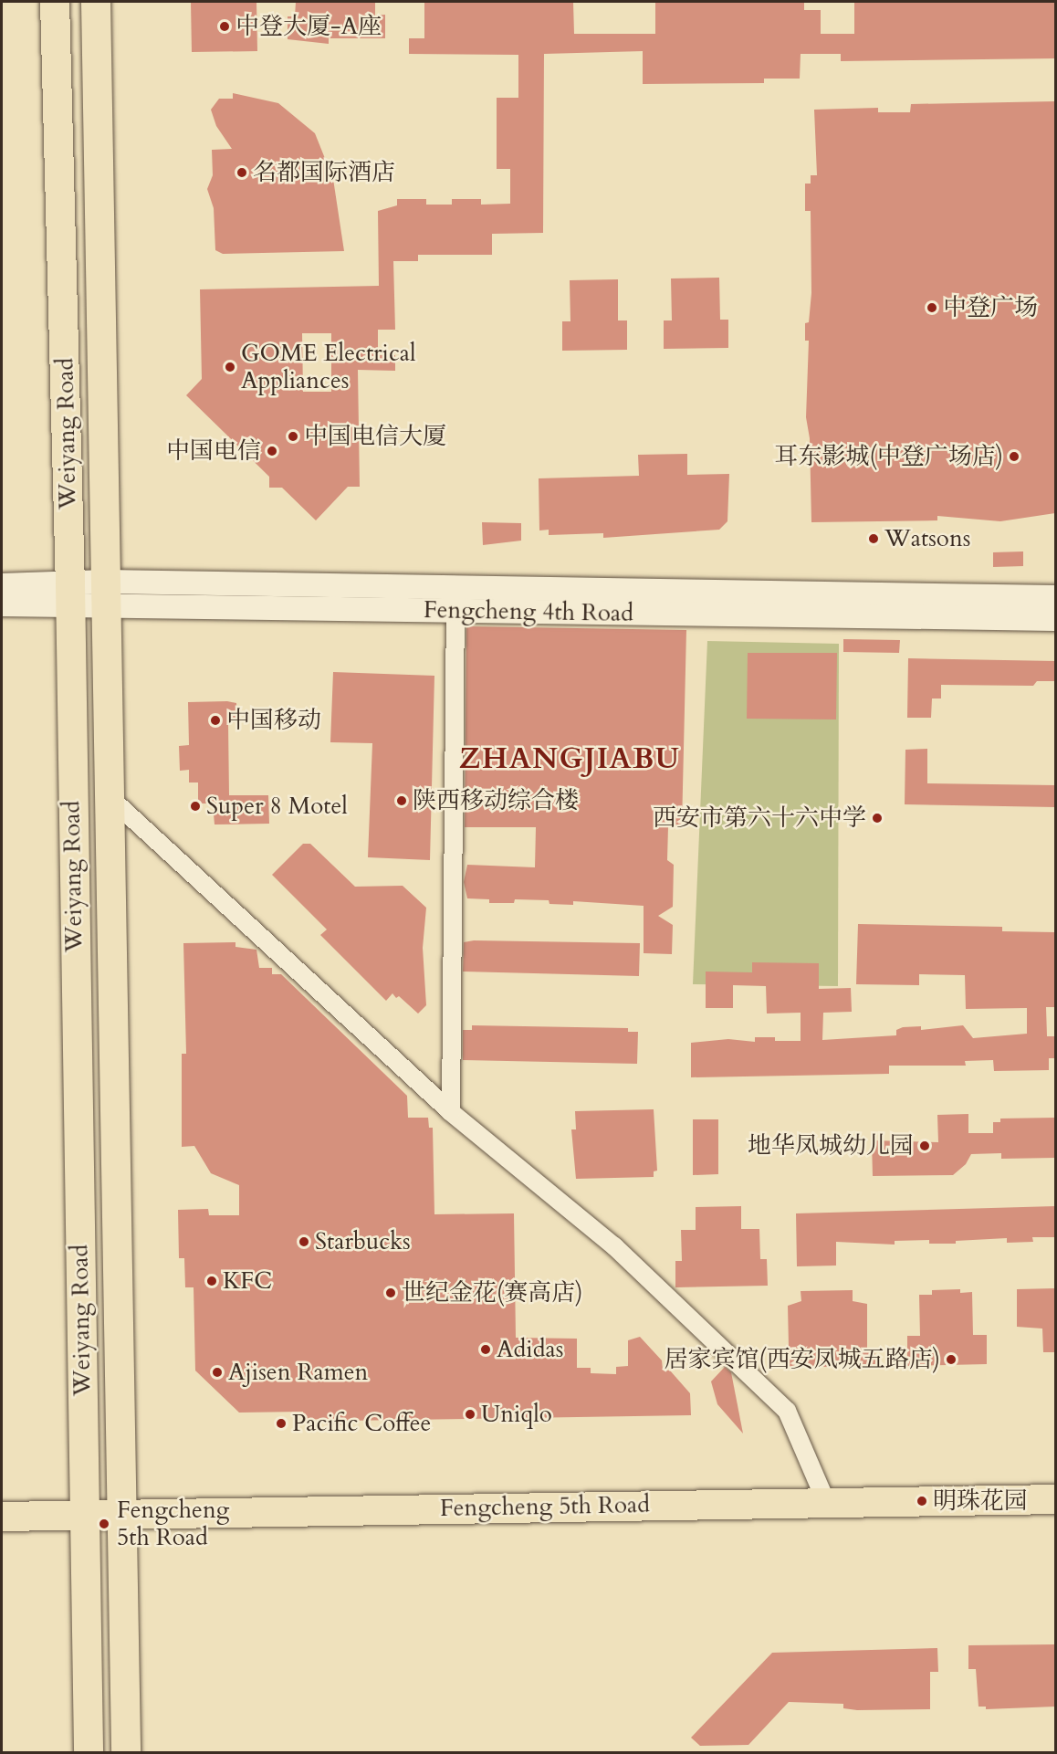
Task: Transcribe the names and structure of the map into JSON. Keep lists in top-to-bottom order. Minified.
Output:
{"streets":{"main road":["Weiyang Road","Fengcheng 5th Road"],"street":["Fengcheng 4th Road"]},"crossings":[["Weiyang Road","Fengcheng 4th Road"],["Weiyang Road","Fengcheng 5th Road"]],"districts":["ZHANGJIABU"],"places":["中登大厦-A座","名都国际酒店","中登广场","GOME Electrical Appliances","中国电信大厦","中国电信","耳东影城(中登广场店)","Watsons","中国移动","陕西移动综合楼","Super 8 Motel","西安市第六十六中学","地华凤城幼儿园","Starbucks","KFC","世纪金花(赛高店)","Adidas","居家宾馆(西安凤城五路店)","Ajisen Ramen","Uniqlo","Pacific Coffee","明珠花园","Fengcheng 5th Road"]}
